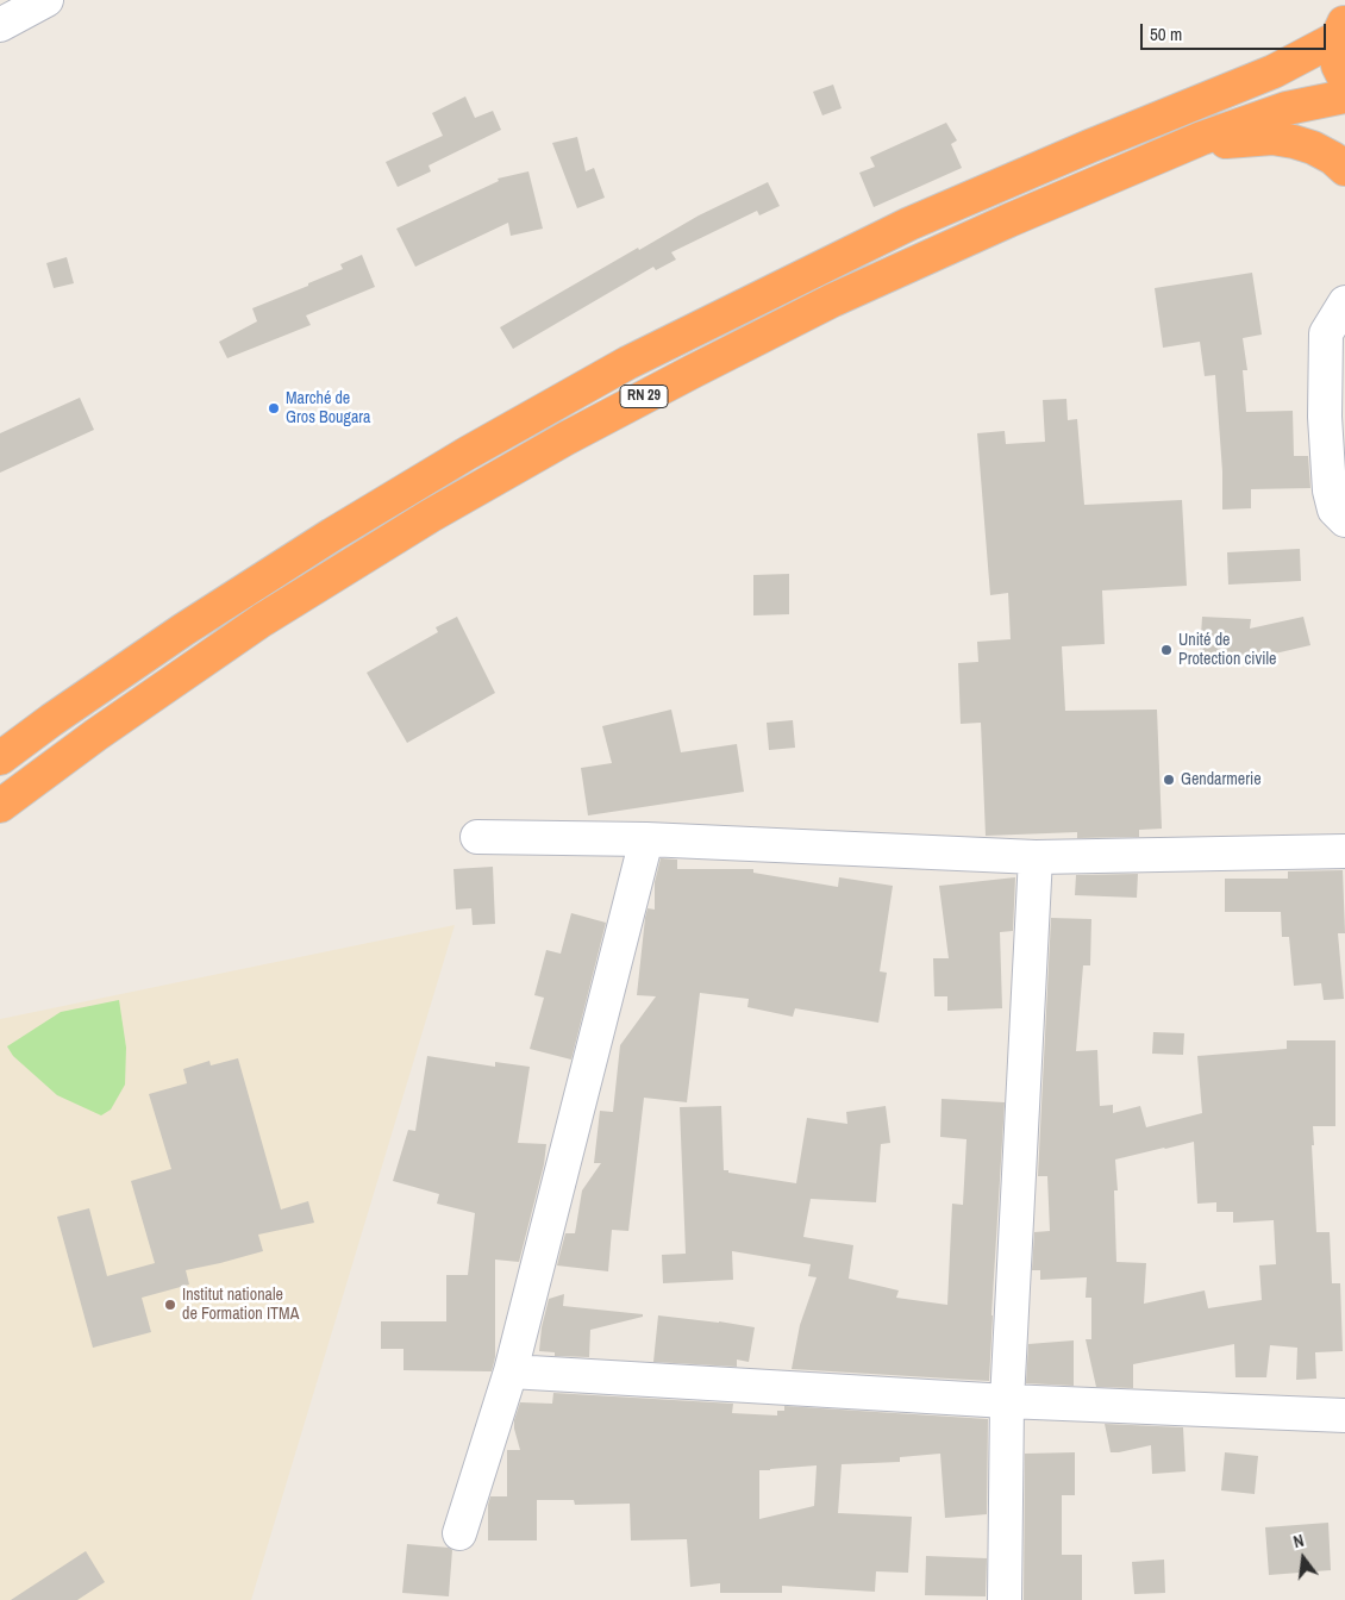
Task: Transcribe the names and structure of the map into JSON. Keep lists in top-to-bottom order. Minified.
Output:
{"streets":{"highway":["RN 29"]},"places":["Marché de Gros Bougara","Unité de Protection civile","Gendarmerie","Institut nationale de Formation ITMA"],"scale_bar":"50 m","north":"top"}
